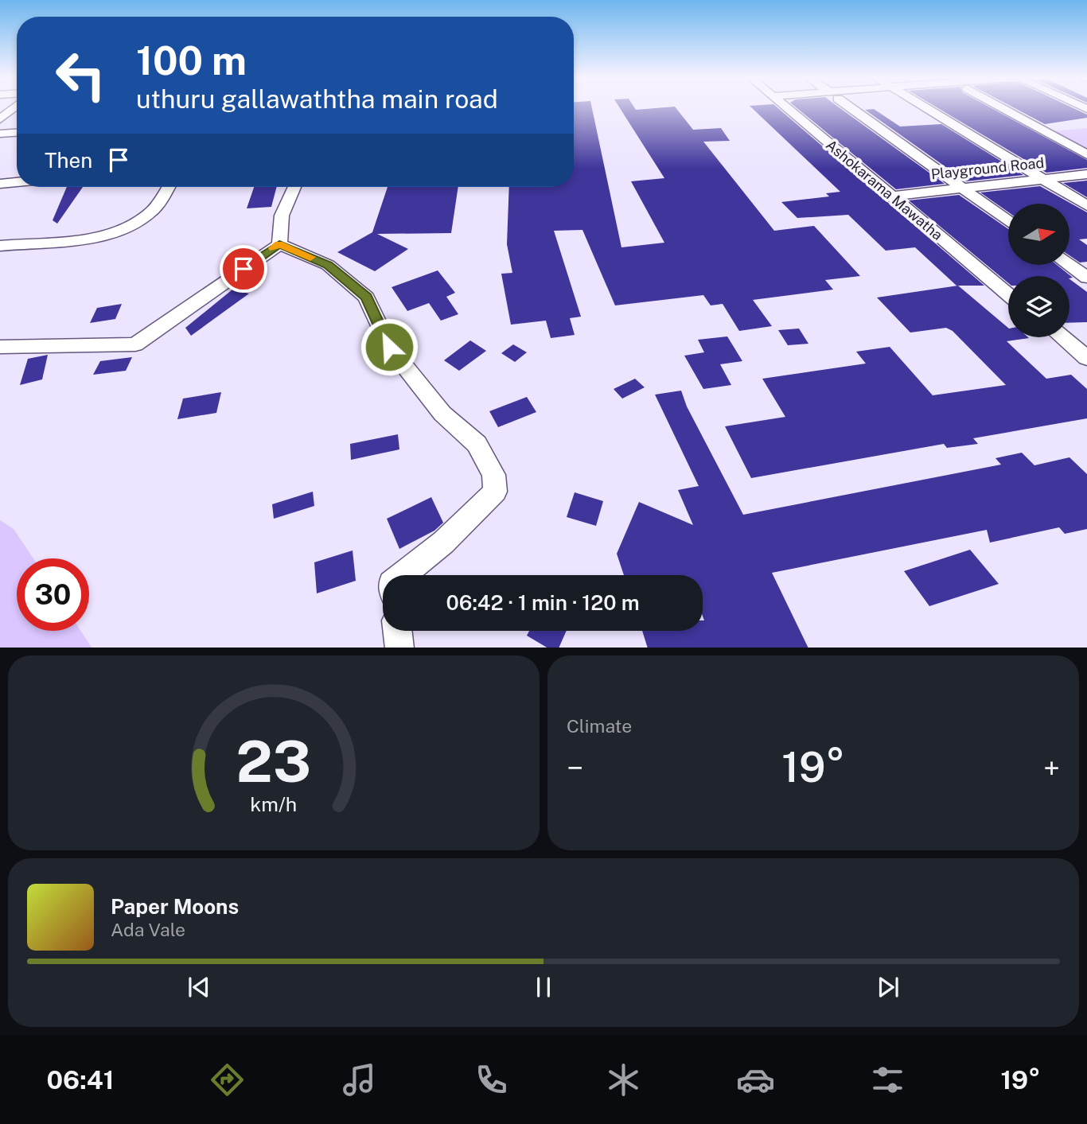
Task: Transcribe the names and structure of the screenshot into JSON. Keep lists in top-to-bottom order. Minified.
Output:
{"streets":{"street":["Playground Road","Ashokarama Mawatha"]},"crossings":[["Playground Road","Ashokarama Mawatha"]],"north":"right","page":{"turn":["100 m","uthuru gallawaththa main road"],"then":"Then","limit":"30","trip":"06:42 · 1 min · 120 m","tile":"Climate","heat":["−","19°","+"],"song":["Paper Moons","Ada Vale"],"tabs":["06:41","19°"],"gauge":["23","km/h"]}}
